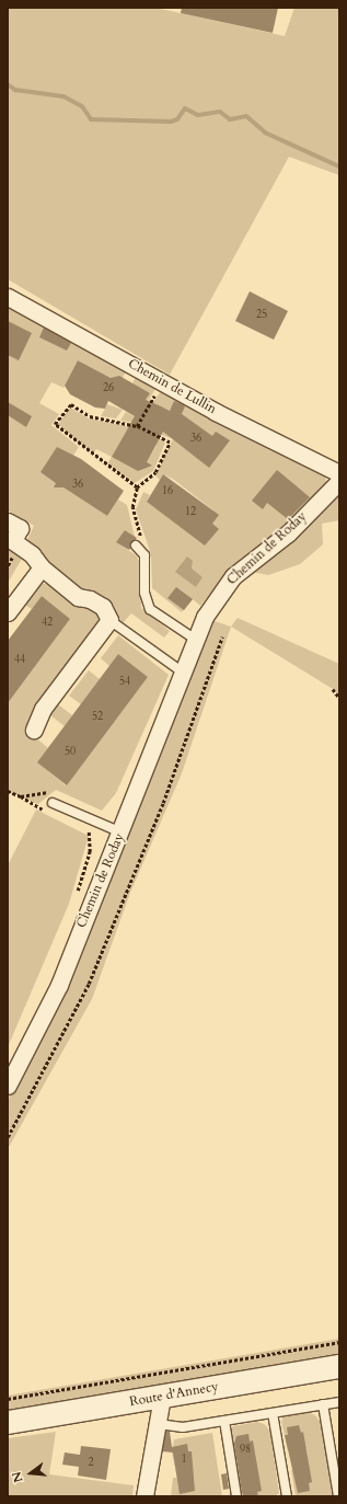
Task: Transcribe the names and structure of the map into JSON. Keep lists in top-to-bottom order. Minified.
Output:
{"streets":{"main road":["Route d'Annecy"],"street":["Chemin de Lullin","Chemin de Roday"]},"house_numbers":["25","26","36","36","16","12","42","44","54","52","50","98","1","2"],"north":"left"}
